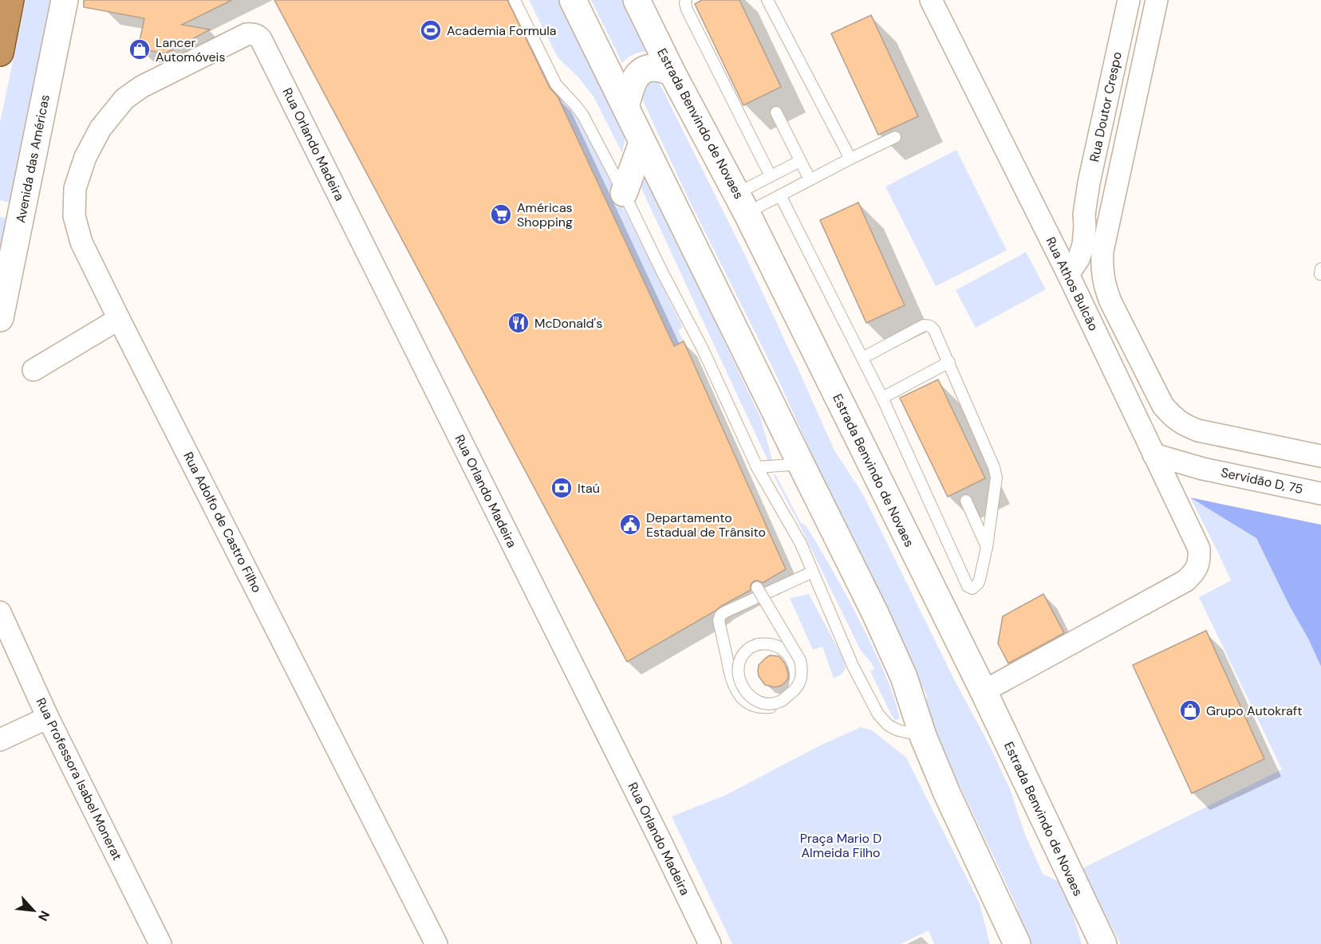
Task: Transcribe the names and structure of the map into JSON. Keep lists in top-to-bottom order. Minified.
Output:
{"streets":{"street":["Rua Doutor Crespo","Estrada Benvindo de Novaes","Rua Orlando Madeira","Avenida das Américas","Rua Athos Bulcão","Servidão D, 75","Rua Adolfo de Castro Filho","Rua Professora Isabel Monerat"]},"crossings":[["Rua Doutor Crespo","Rua Athos Bulcão"],["Estrada Benvindo de Novaes","Rua Athos Bulcão"],["Rua Orlando Madeira","Rua Adolfo de Castro Filho"],["Rua Athos Bulcão","Servidão D, 75"]],"parks":["Praça Mario D Almeida Filho"],"places":{"sports":["Academia Formula"],"shop":["Lancer Automóveis","Grupo Autokraft"],"supermarket":["Américas Shopping"],"restaurant":["McDonald's"],"bank":["Itaú"],"public building":["Departamento Estadual de Trânsito"]},"north":"bottom right"}
